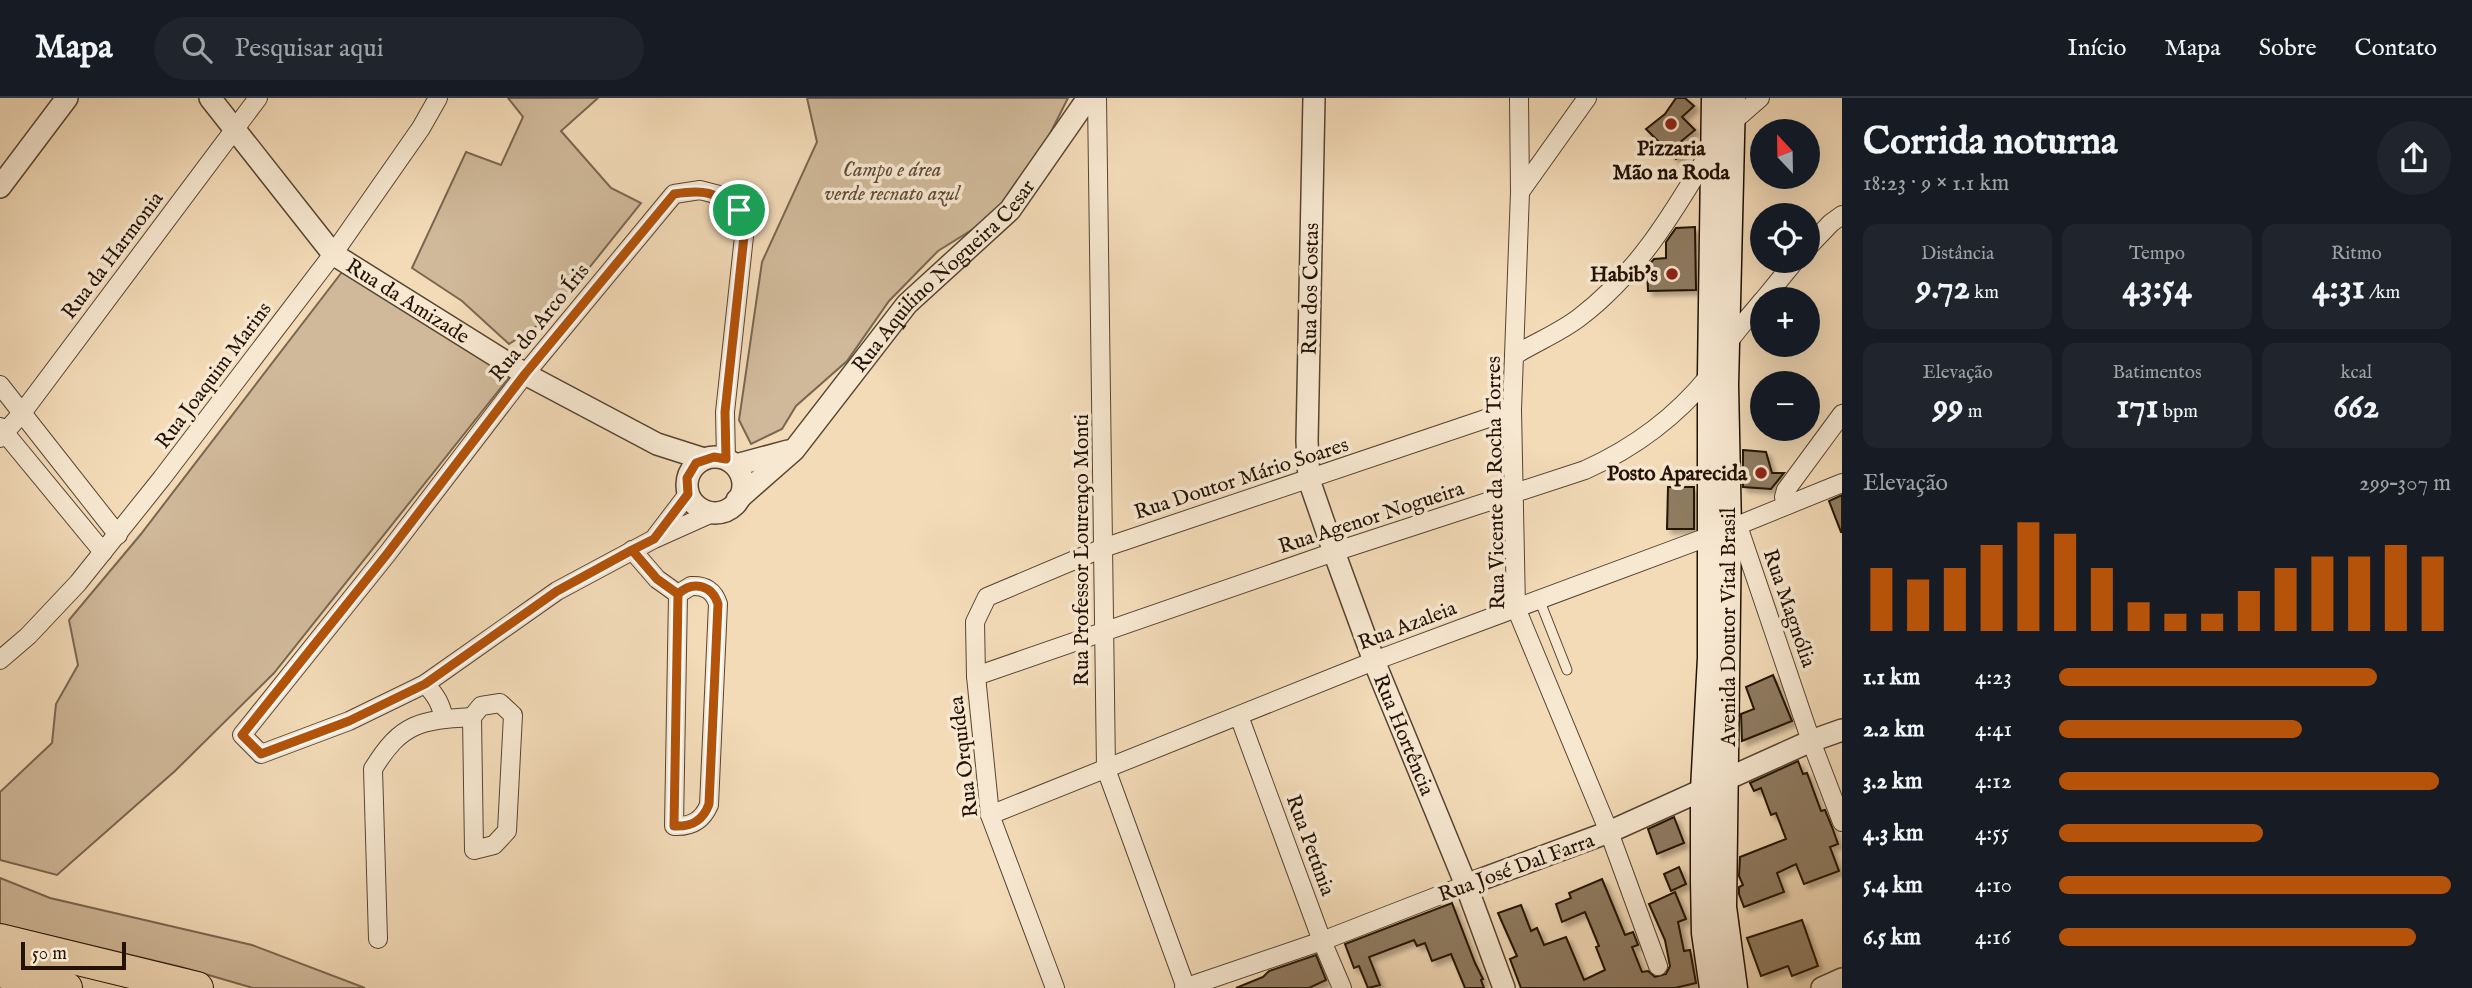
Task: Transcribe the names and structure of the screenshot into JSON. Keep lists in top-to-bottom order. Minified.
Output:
{"streets":{"main road":["Avenida Doutor Vital Brasil"],"street":["Rua da Harmonia","Rua Aquilino Nogueira Cesar","Rua dos Costas","Rua da Amizade","Rua do Arco Íris","Rua Joaquim Marins","Rua Doutor Mário Soares","Rua Vicente da Rocha Torres","Rua Agenor Nogueira","Rua Professor Lourenço Monti","Rua Magnólia","Rua Azaleia","Rua Hortência","Rua Orquídea","Rua Petúnia","Rua José Dal Farra"]},"crossings":[["Rua da Harmonia","Rua da Amizade"],["Rua Aquilino Nogueira Cesar","Rua da Amizade"],["Rua Aquilino Nogueira Cesar","Rua do Arco Íris"],["Rua dos Costas","Rua Doutor Mário Soares"],["Rua dos Costas","Rua Hortência"],["Rua da Amizade","Rua do Arco Íris"],["Rua da Amizade","Rua Joaquim Marins"],["Rua Doutor Mário Soares","Rua Vicente da Rocha Torres"],["Rua Doutor Mário Soares","Rua Professor Lourenço Monti"],["Rua Doutor Mário Soares","Rua Hortência"],["Rua Doutor Mário Soares","Rua Orquídea"],["Rua Vicente da Rocha Torres","Rua Agenor Nogueira"],["Rua Vicente da Rocha Torres","Rua Azaleia"],["Rua Vicente da Rocha Torres","Rua José Dal Farra"],["Rua Agenor Nogueira","Rua Professor Lourenço Monti"],["Rua Agenor Nogueira","Avenida Doutor Vital Brasil"],["Rua Agenor Nogueira","Rua Hortência"],["Rua Agenor Nogueira","Rua Orquídea"],["Rua Professor Lourenço Monti","Rua Azaleia"],["Rua Professor Lourenço Monti","Rua José Dal Farra"],["Rua Magnólia","Rua Azaleia"],["Rua Magnólia","Avenida Doutor Vital Brasil"],["Rua Magnólia","Rua José Dal Farra"],["Rua Azaleia","Avenida Doutor Vital Brasil"],["Rua Azaleia","Rua Hortência"],["Rua Azaleia","Rua Orquídea"],["Rua Azaleia","Rua Petúnia"],["Avenida Doutor Vital Brasil","Rua José Dal Farra"],["Rua Hortência","Rua José Dal Farra"],["Rua Petúnia","Rua José Dal Farra"]],"parks":["Campo e área verde recnato azul"],"places":["Pizzaria Mão na Roda","Habib's","Posto Aparecida"],"scale_bar":"50 m","north":"top","page":{"header":"Mapa","search":"Pesquisar aqui","nav":["Início","Mapa","Sobre","Contato"],"heading":["Corrida noturna","18:23 · 9 × 1.1 km"],"map_buttons":["+","−"],"stats":[["Distância","9.72 km"],["Tempo","43:54"],["Ritmo","4:31 /km"],["Elevação","99 m"],["Batimentos","171 bpm"],["kcal","662"]],"chart":["Elevação","299–307 m"],"list":[{"name":"1.1 km","note":"4:23"},{"name":"2.2 km","note":"4:41"},{"name":"3.2 km","note":"4:12"},{"name":"4.3 km","note":"4:55"},{"name":"5.4 km","note":"4:10"},{"name":"6.5 km","note":"4:16"}],"scale":"50 m"}}
